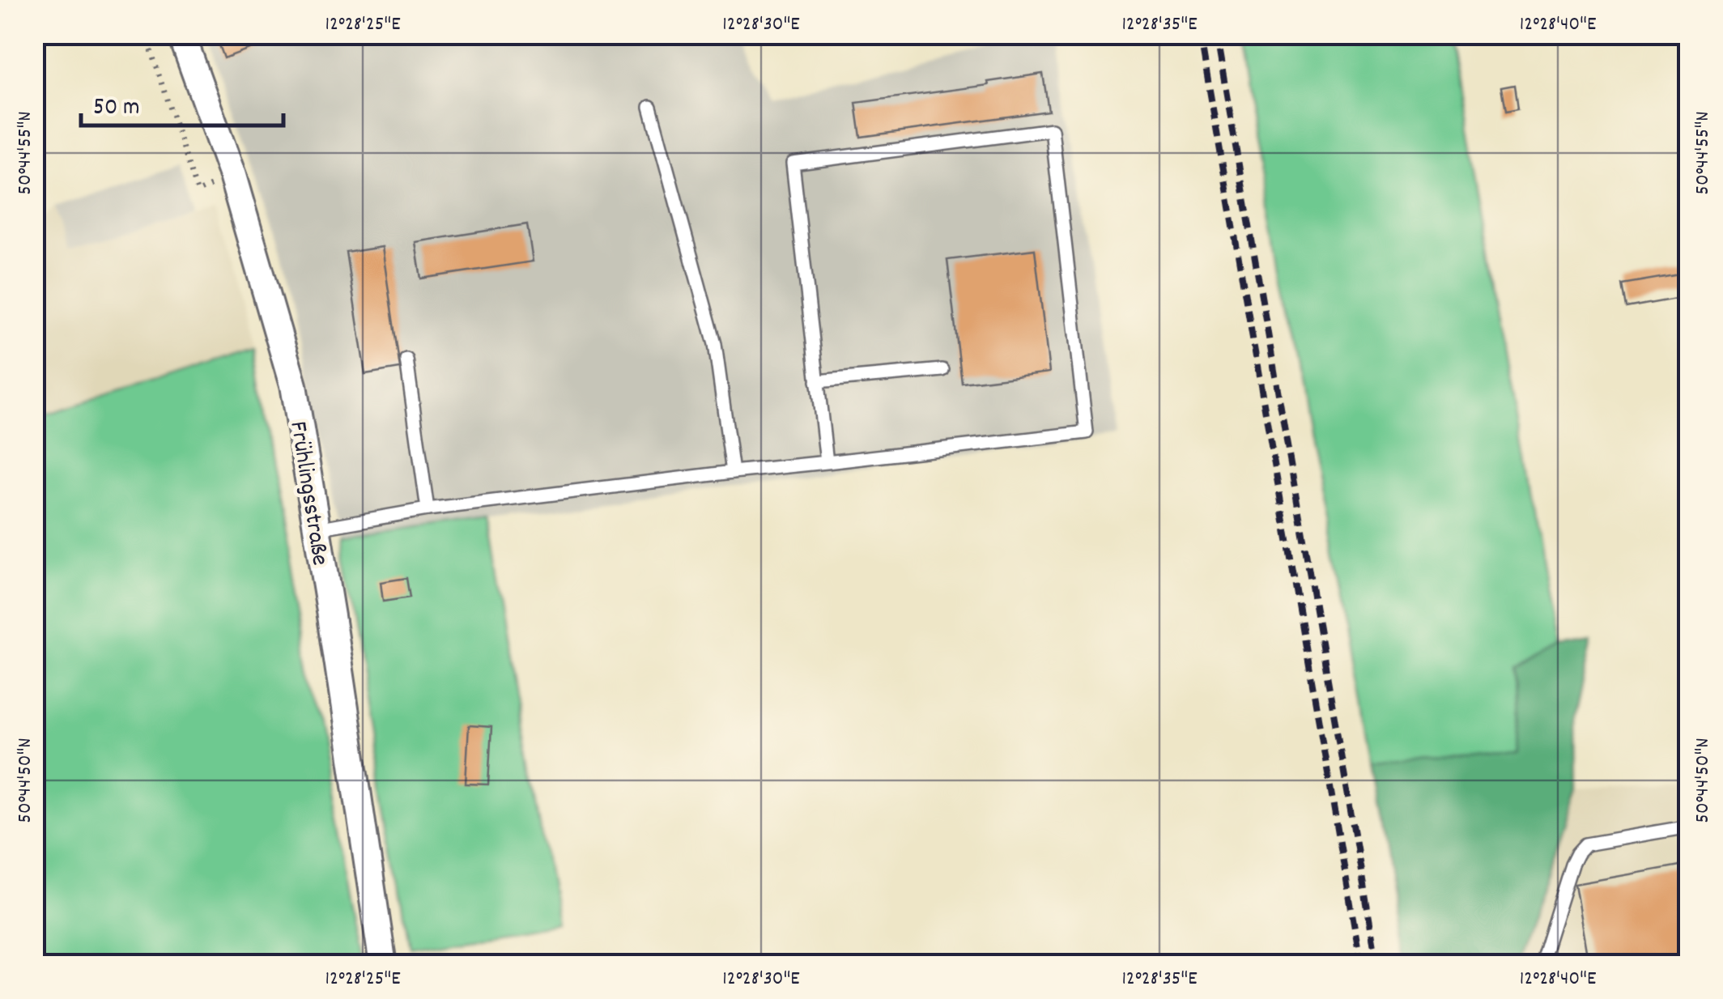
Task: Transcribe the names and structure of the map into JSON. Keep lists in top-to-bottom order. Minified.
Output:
{"streets":{"street":["Frühlingsstraße"]},"scale_bar":"50 m","coordinates":["12°28'25\"E","12°28'30\"E","12°28'35\"E","12°28'40\"E","50°44'55\"N","50°44'50\"N"]}
